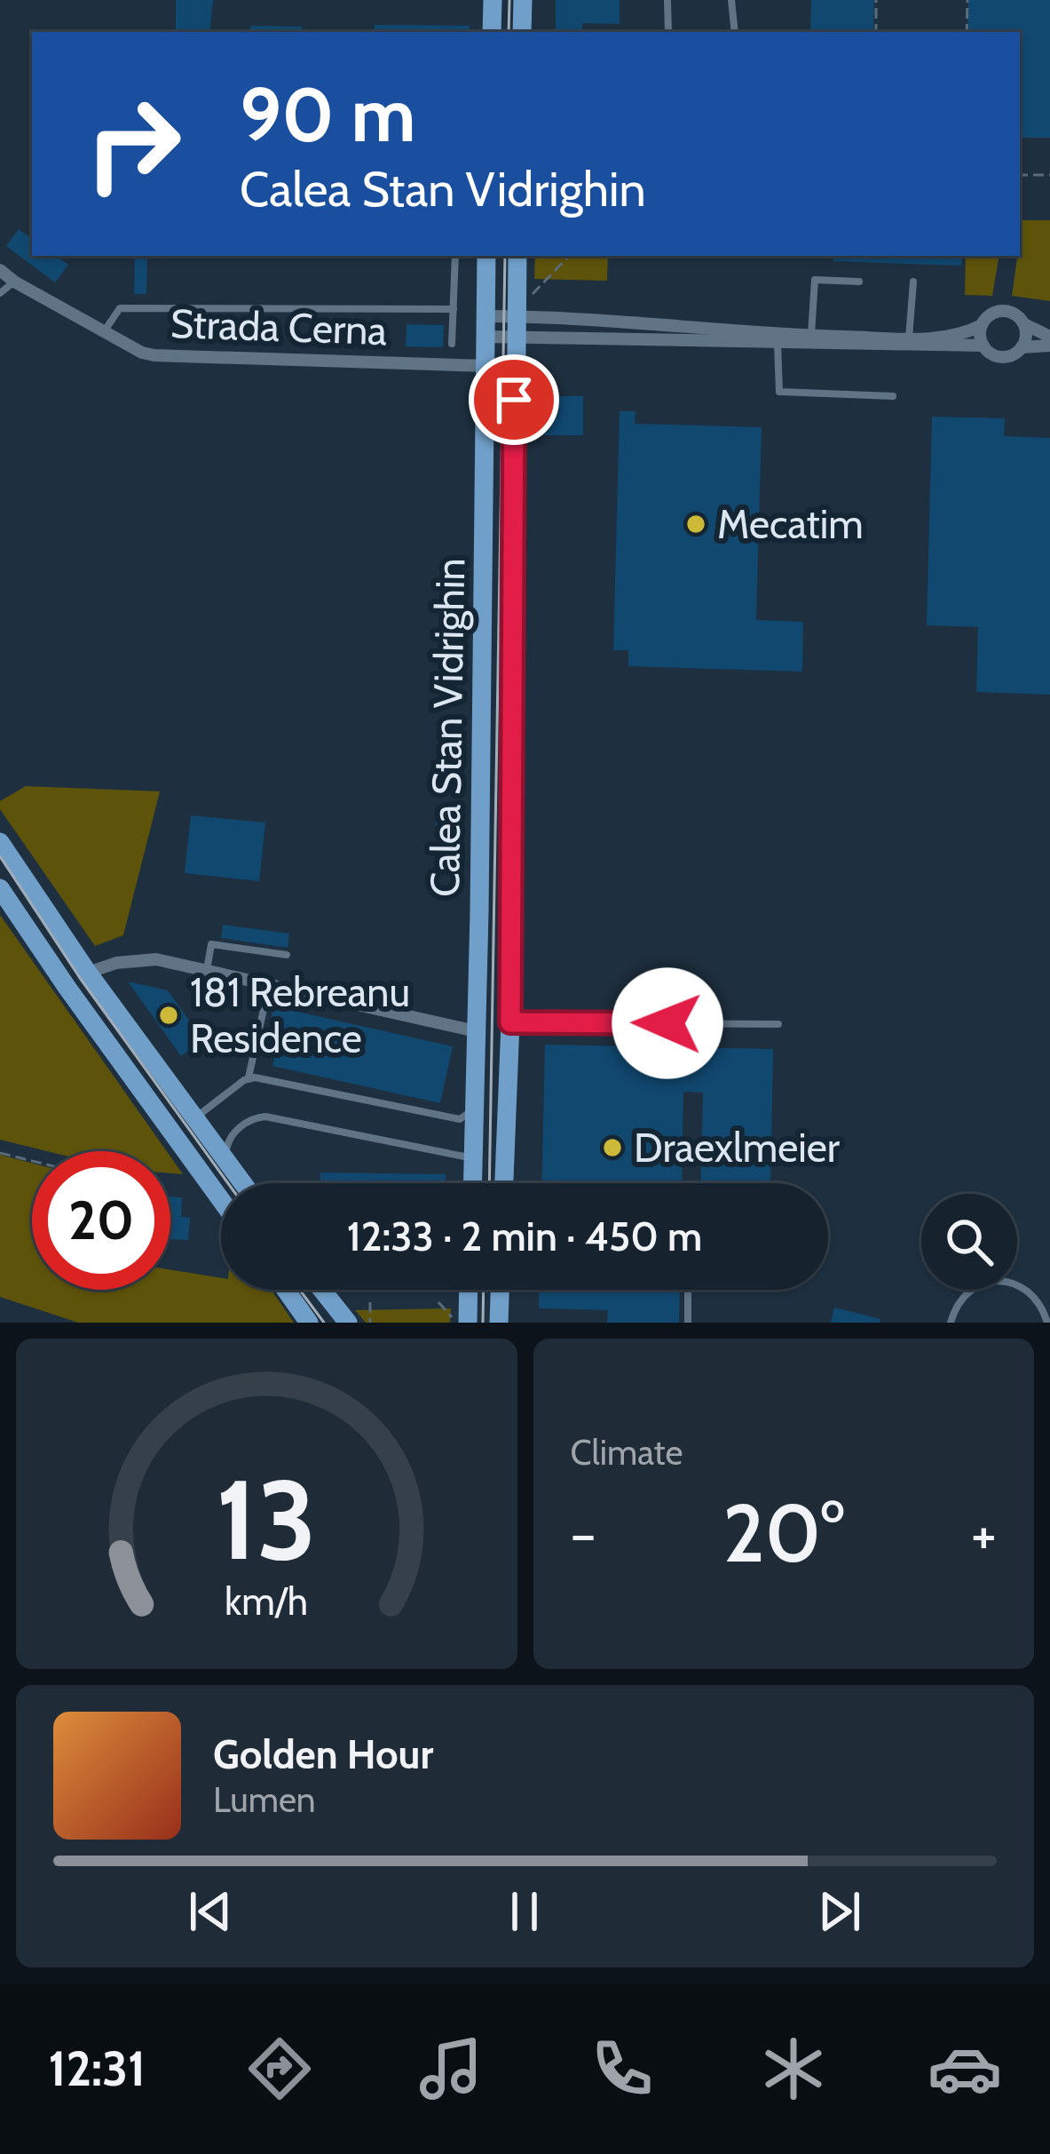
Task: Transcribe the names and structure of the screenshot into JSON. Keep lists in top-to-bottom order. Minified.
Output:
{"streets":{"main road":["Calea Stan Vidrighin"],"street":["Strada Cerna"]},"crossings":[["Strada Cerna","Calea Stan Vidrighin"]],"places":["Mecatim","181 Rebreanu Residence","Draexlmeier"],"page":{"turn":["90 m","Calea Stan Vidrighin"],"limit":"20","trip":"12:33 · 2 min · 450 m","tile":"Climate","heat":["−","20°","+"],"song":["Golden Hour","Lumen"],"tabs":"12:31","gauge":["13","km/h"]}}
